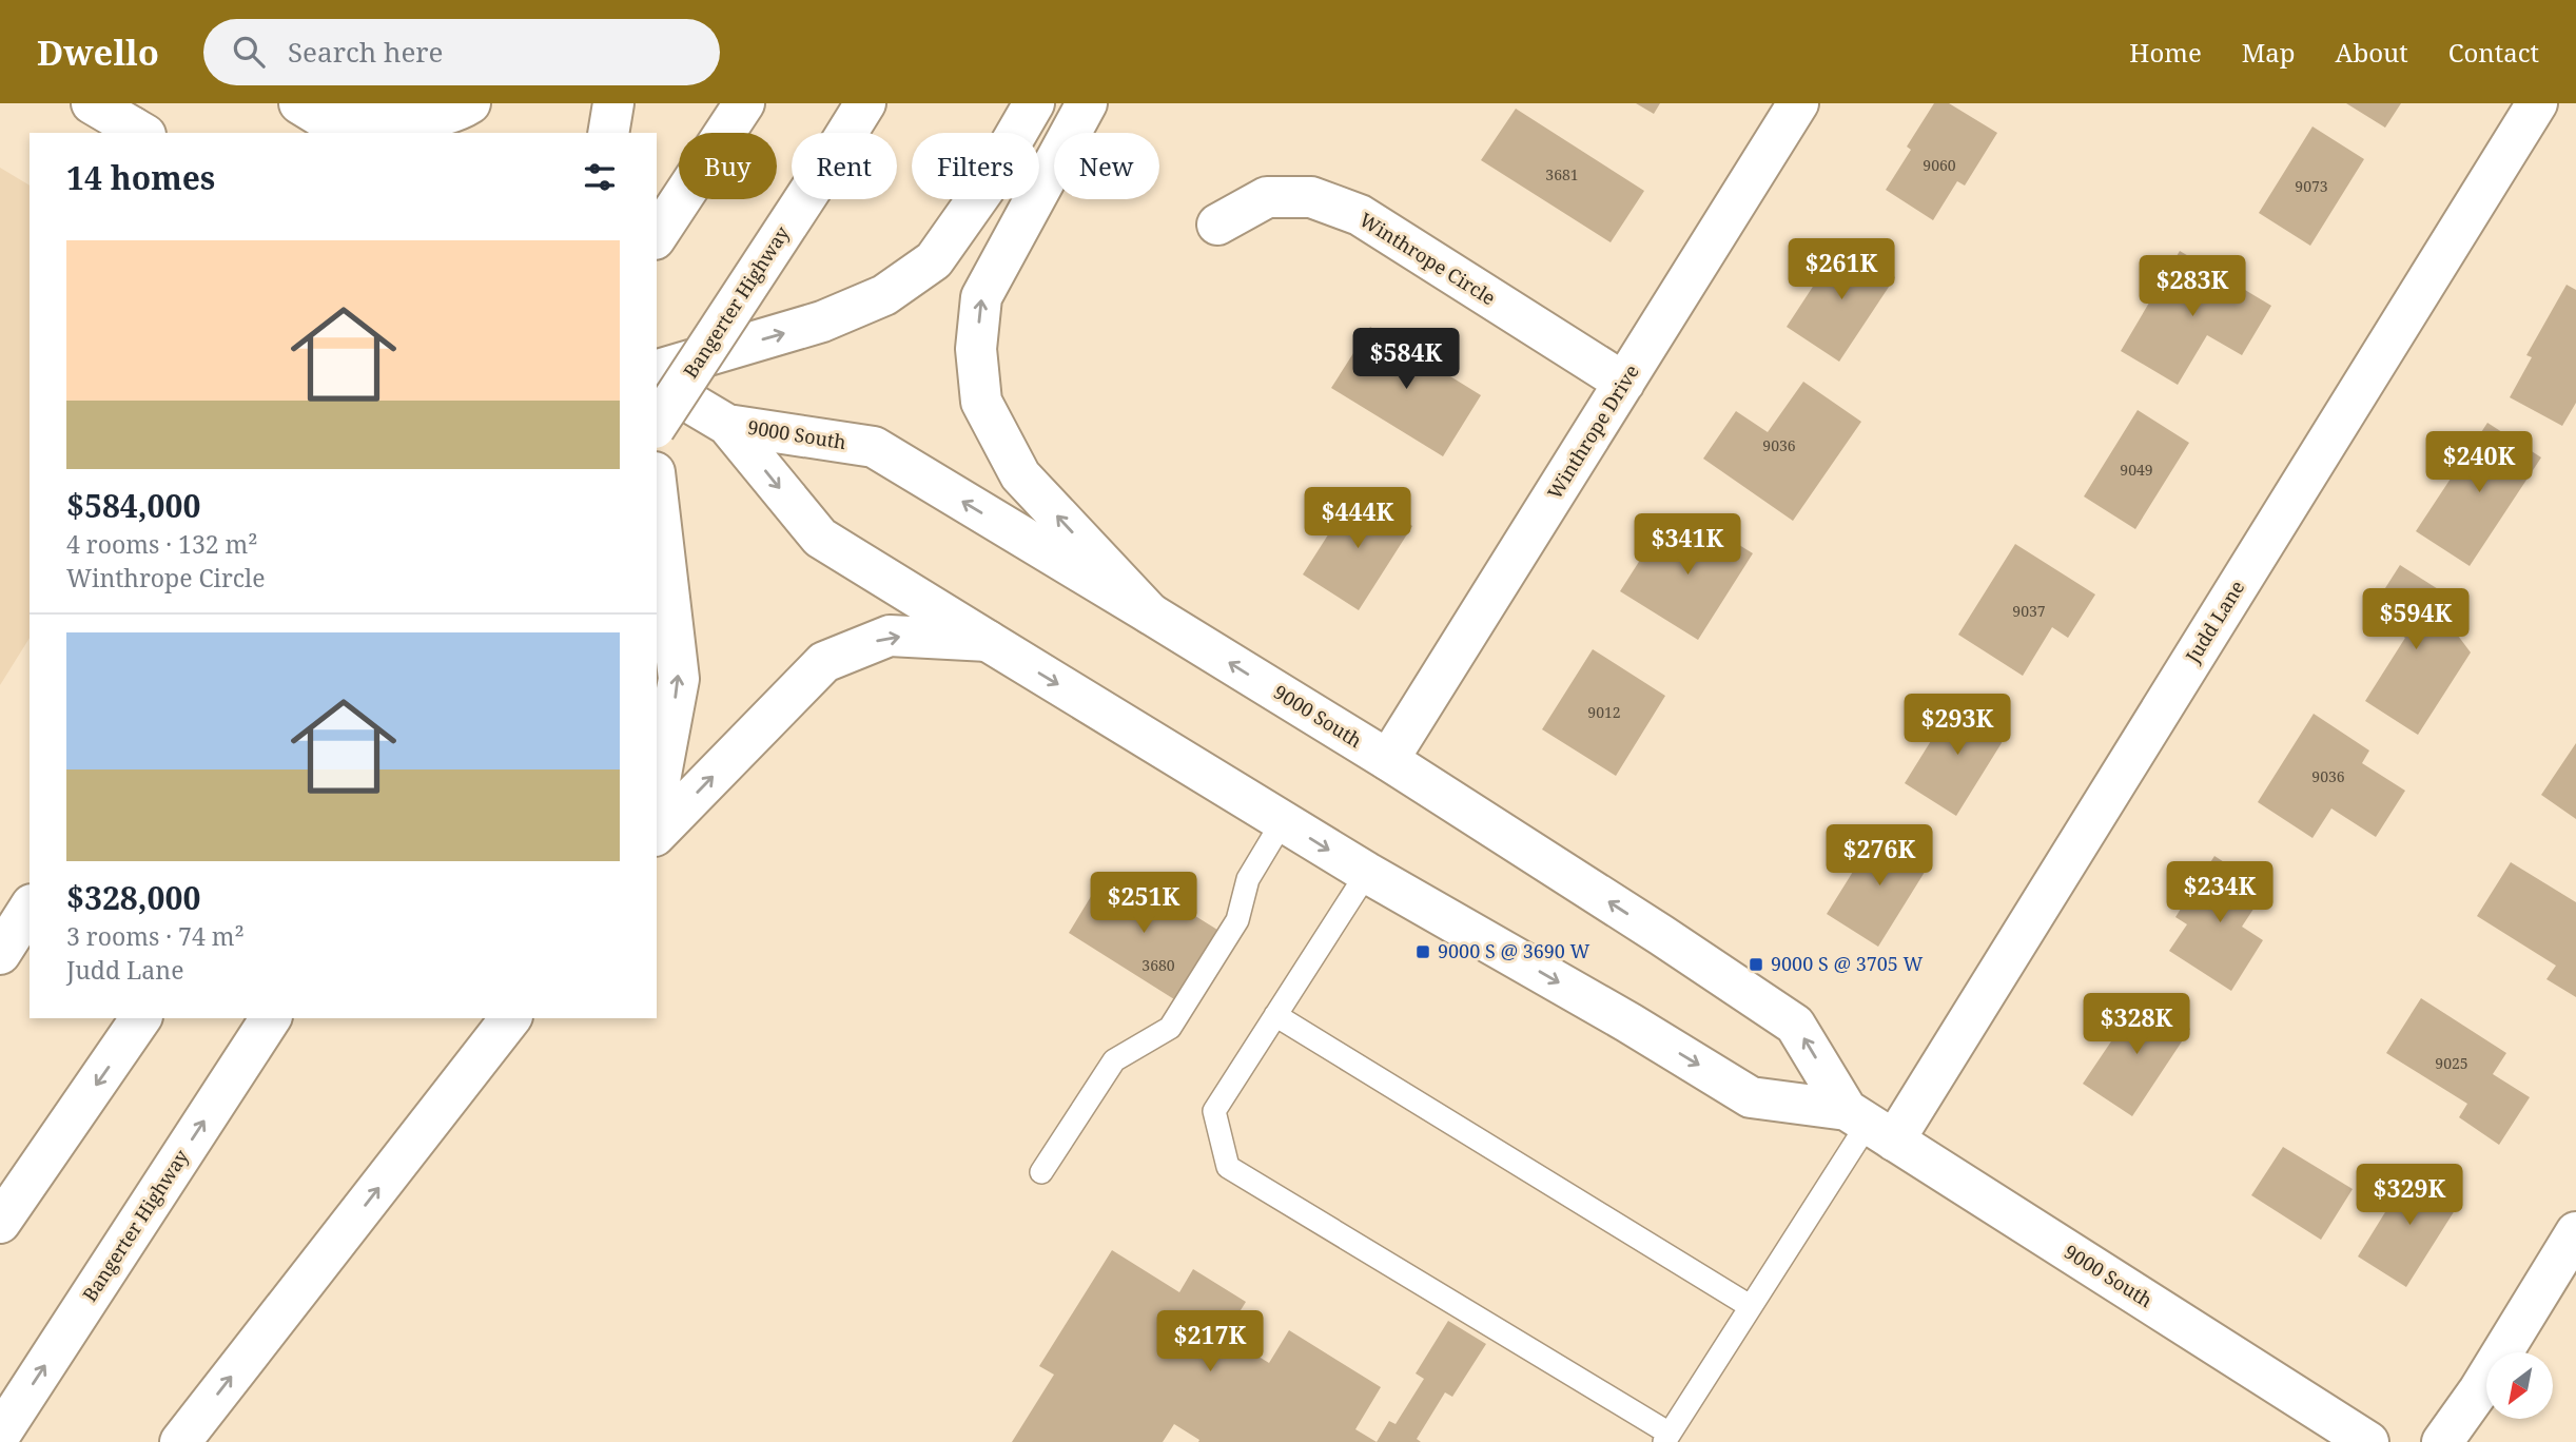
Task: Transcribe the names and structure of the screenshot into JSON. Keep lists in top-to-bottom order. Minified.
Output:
{"streets":{"main road":["Winthrope Circle","Bangerter Highway","Winthrope Drive","9000 South","Judd Lane"]},"crossings":[["Winthrope Circle","Winthrope Drive"],["Winthrope Drive","9000 South"],["9000 South","Judd Lane"]],"places":{"transit":["9000 S @ 3690 W","9000 S @ 3705 W"]},"house_numbers":["9060","3681","9073","9036","9049","9037","9012","9036","3680","9025"],"north":"bottom left","page":{"header":"Dwello","search":"Search here","nav":["Home","Map","About","Contact"],"chip":["Buy","Rent","Filters","New"],"heading":"14 homes","list":[{"name":"$584,000","note":"4 rooms · 132 m² · Winthrope Circle"},{"name":"$328,000","note":"3 rooms · 74 m² · Judd Lane"}],"price":["$261K","$283K","$584K","$240K","$444K","$341K","$594K","$293K","$276K","$234K","$251K","$328K","$329K","$217K"]}}
